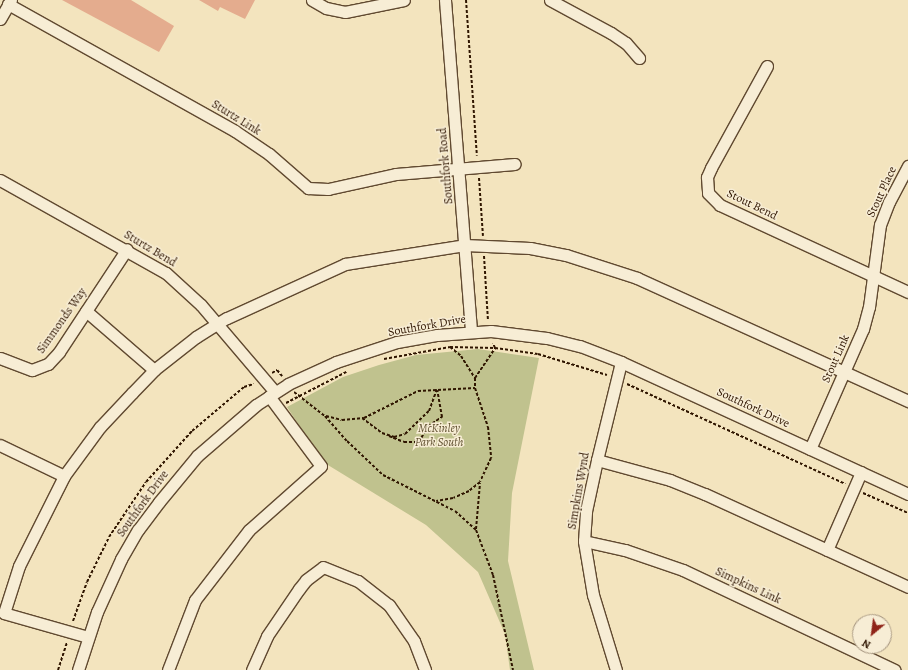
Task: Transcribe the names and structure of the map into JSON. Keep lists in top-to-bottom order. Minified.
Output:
{"streets":{"street":["Sturtz Link","Southfork Road","Stout Place","Stout Bend","Sturtz Bend","Simmonds Way","Southfork Drive","Stout Link","Simpkins Wynd","Simpkins Link"]},"crossings":[["Sturtz Link","Southfork Road"],["Southfork Road","Southfork Drive"],["Stout Place","Stout Bend"],["Stout Place","Stout Link"],["Stout Bend","Stout Link"],["Sturtz Bend","Simmonds Way"],["Sturtz Bend","Southfork Drive"],["Southfork Drive","Stout Link"],["Southfork Drive","Simpkins Wynd"],["Simpkins Wynd","Simpkins Link"]],"parks":["McKinley Park South"],"north":"bottom left"}
